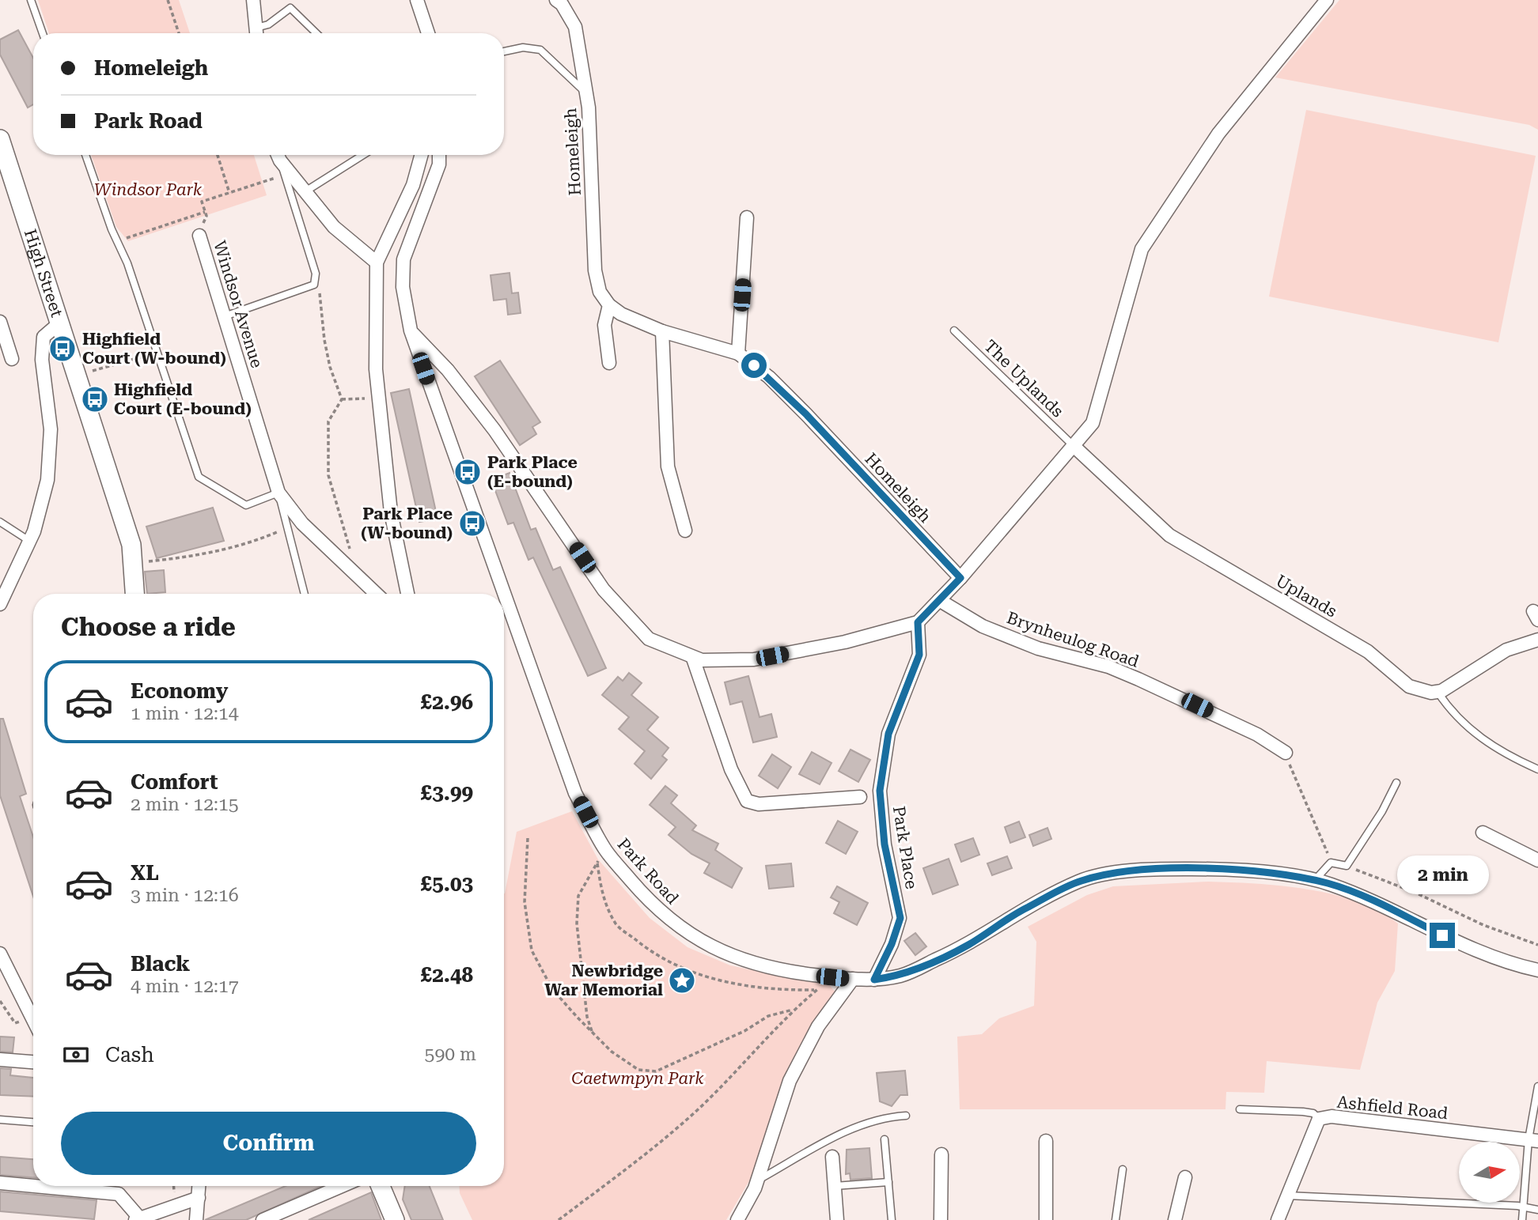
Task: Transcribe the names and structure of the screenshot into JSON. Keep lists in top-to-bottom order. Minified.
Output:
{"streets":{"street":["Homeleigh","High Street","Windsor Avenue","Uplands","Brynheulog Road","Park Place","Park Road","Ashfield Road"],"lane":["The Uplands"]},"crossings":[["The Uplands","Uplands"],["Park Place","Park Road"]],"parks":["Windsor Park","Caetwmpyn Park"],"places":{"bus stop":["Highfield Court (W-bound)","Highfield Court (E-bound)","Park Place (E-bound)","Park Place (W-bound)"],"place":["Newbridge War Memorial"]},"north":"right","page":{"banner":["Homeleigh","Park Road"],"heading":"Choose a ride","list":[{"name":"Economy","note":"1 min · 12:14","value":"£2.96"},{"name":"Comfort","note":"2 min · 12:15","value":"£3.99"},{"name":"XL","note":"3 min · 12:16","value":"£5.03"},{"name":"Black","note":"4 min · 12:17","value":"£2.48"}],"bubble":"2 min","pay":["Cash","590 m"],"buttons":"Confirm"}}
